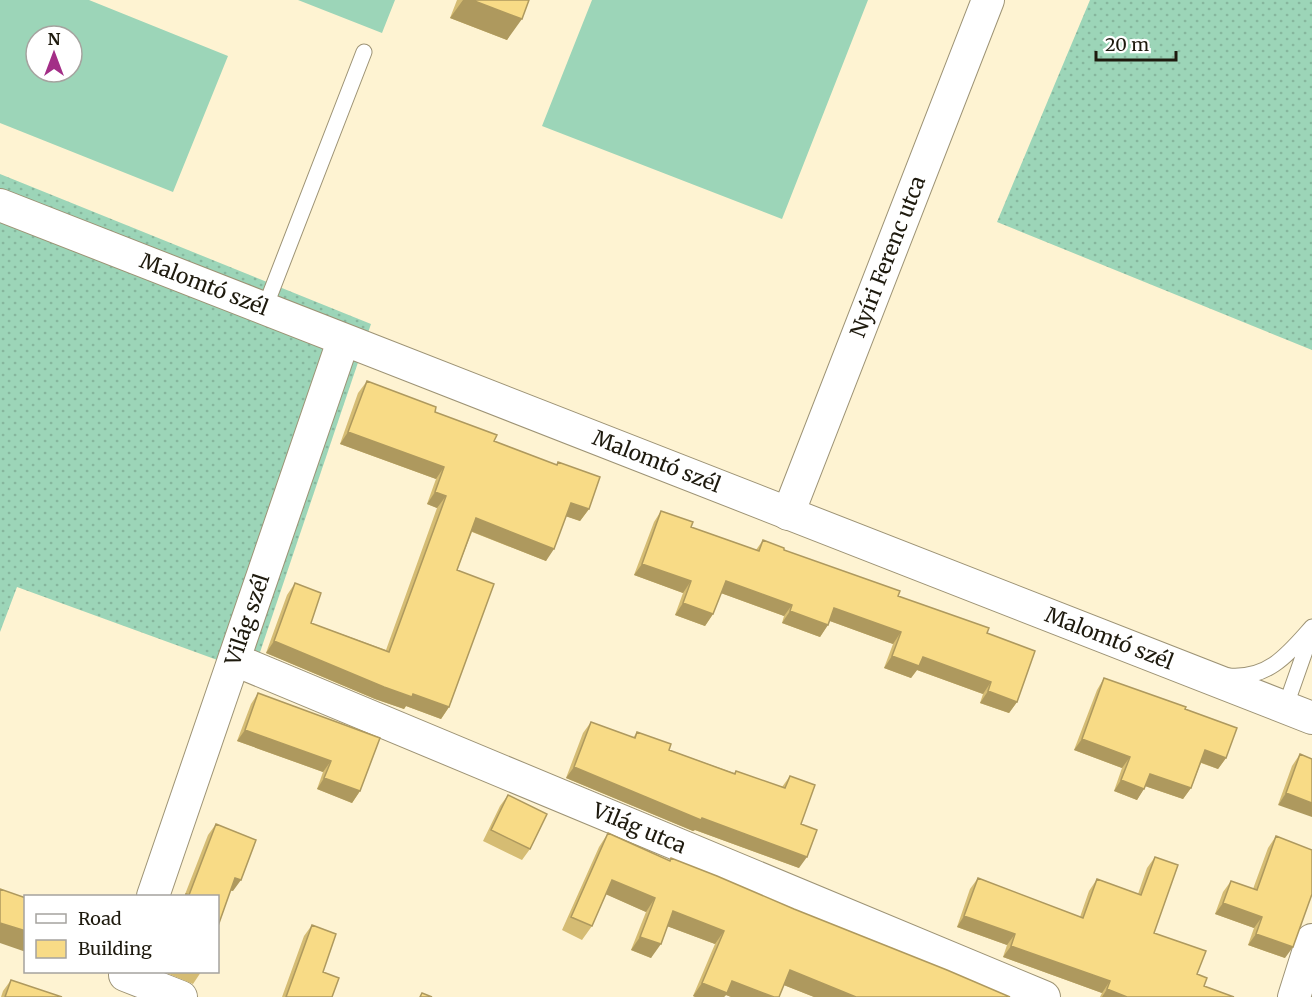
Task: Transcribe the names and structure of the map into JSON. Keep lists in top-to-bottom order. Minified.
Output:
{"streets":{"street":["Nyíri Ferenc utca","Malomtó szél","Világ szél","Világ utca"]},"crossings":[["Nyíri Ferenc utca","Malomtó szél"],["Malomtó szél","Világ szél"],["Világ szél","Világ utca"]],"legend":["Road","Building"],"scale_bar":"20 m","north":"top"}
